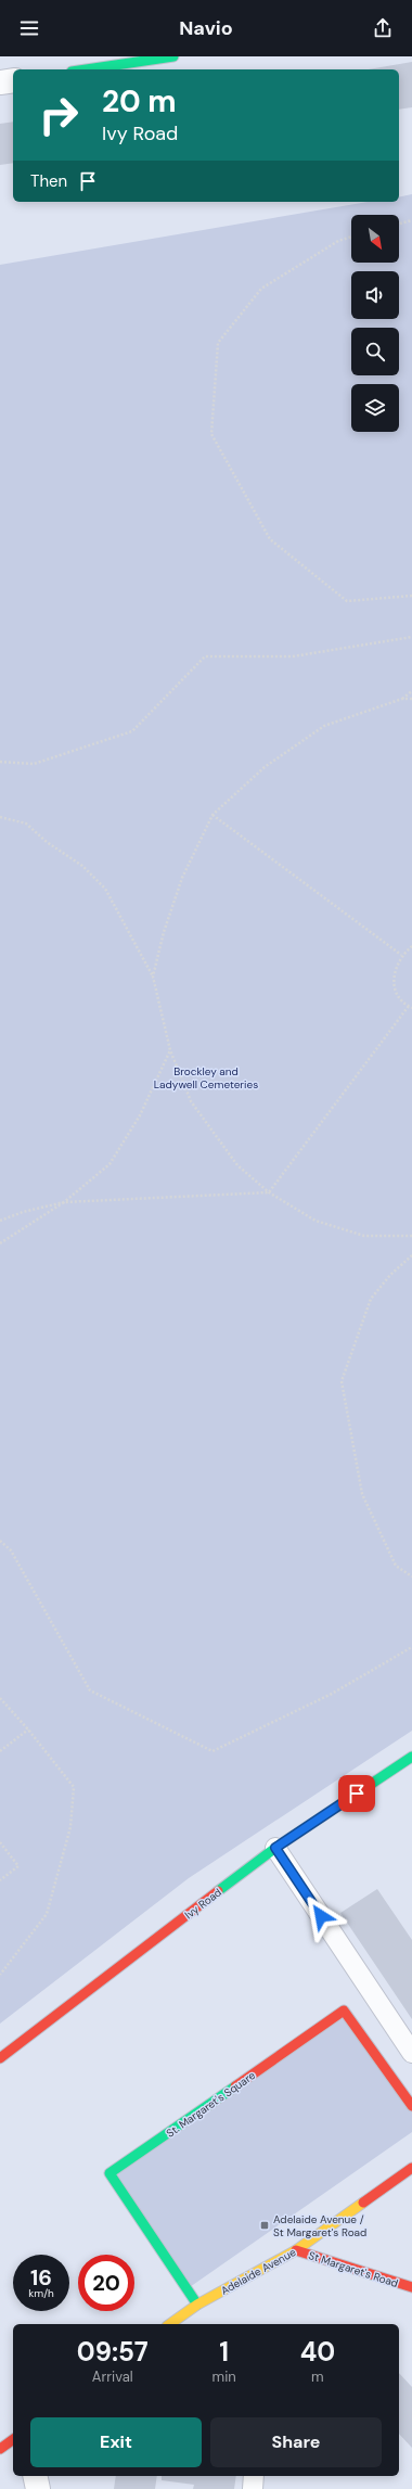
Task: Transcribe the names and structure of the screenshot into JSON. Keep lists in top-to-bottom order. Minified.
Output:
{"streets":{"street":["Ivy Road","St. Margaret's Square","St Margaret's Road","Adelaide Avenue"]},"crossings":[["St. Margaret's Square","Adelaide Avenue"],["St Margaret's Road","Adelaide Avenue"]],"parks":["Brockley and Ladywell Cemeteries"],"places":{"transit":["Adelaide Avenue / St Margaret's Road"]},"north":"bottom right","page":{"header":"Navio","turn":["20 m","Ivy Road"],"then":"Then","speed":"16 km/h","limit":"20","eta":["09:57","Arrival","1","min","40","m"],"buttons":["Exit","Share"]}}
